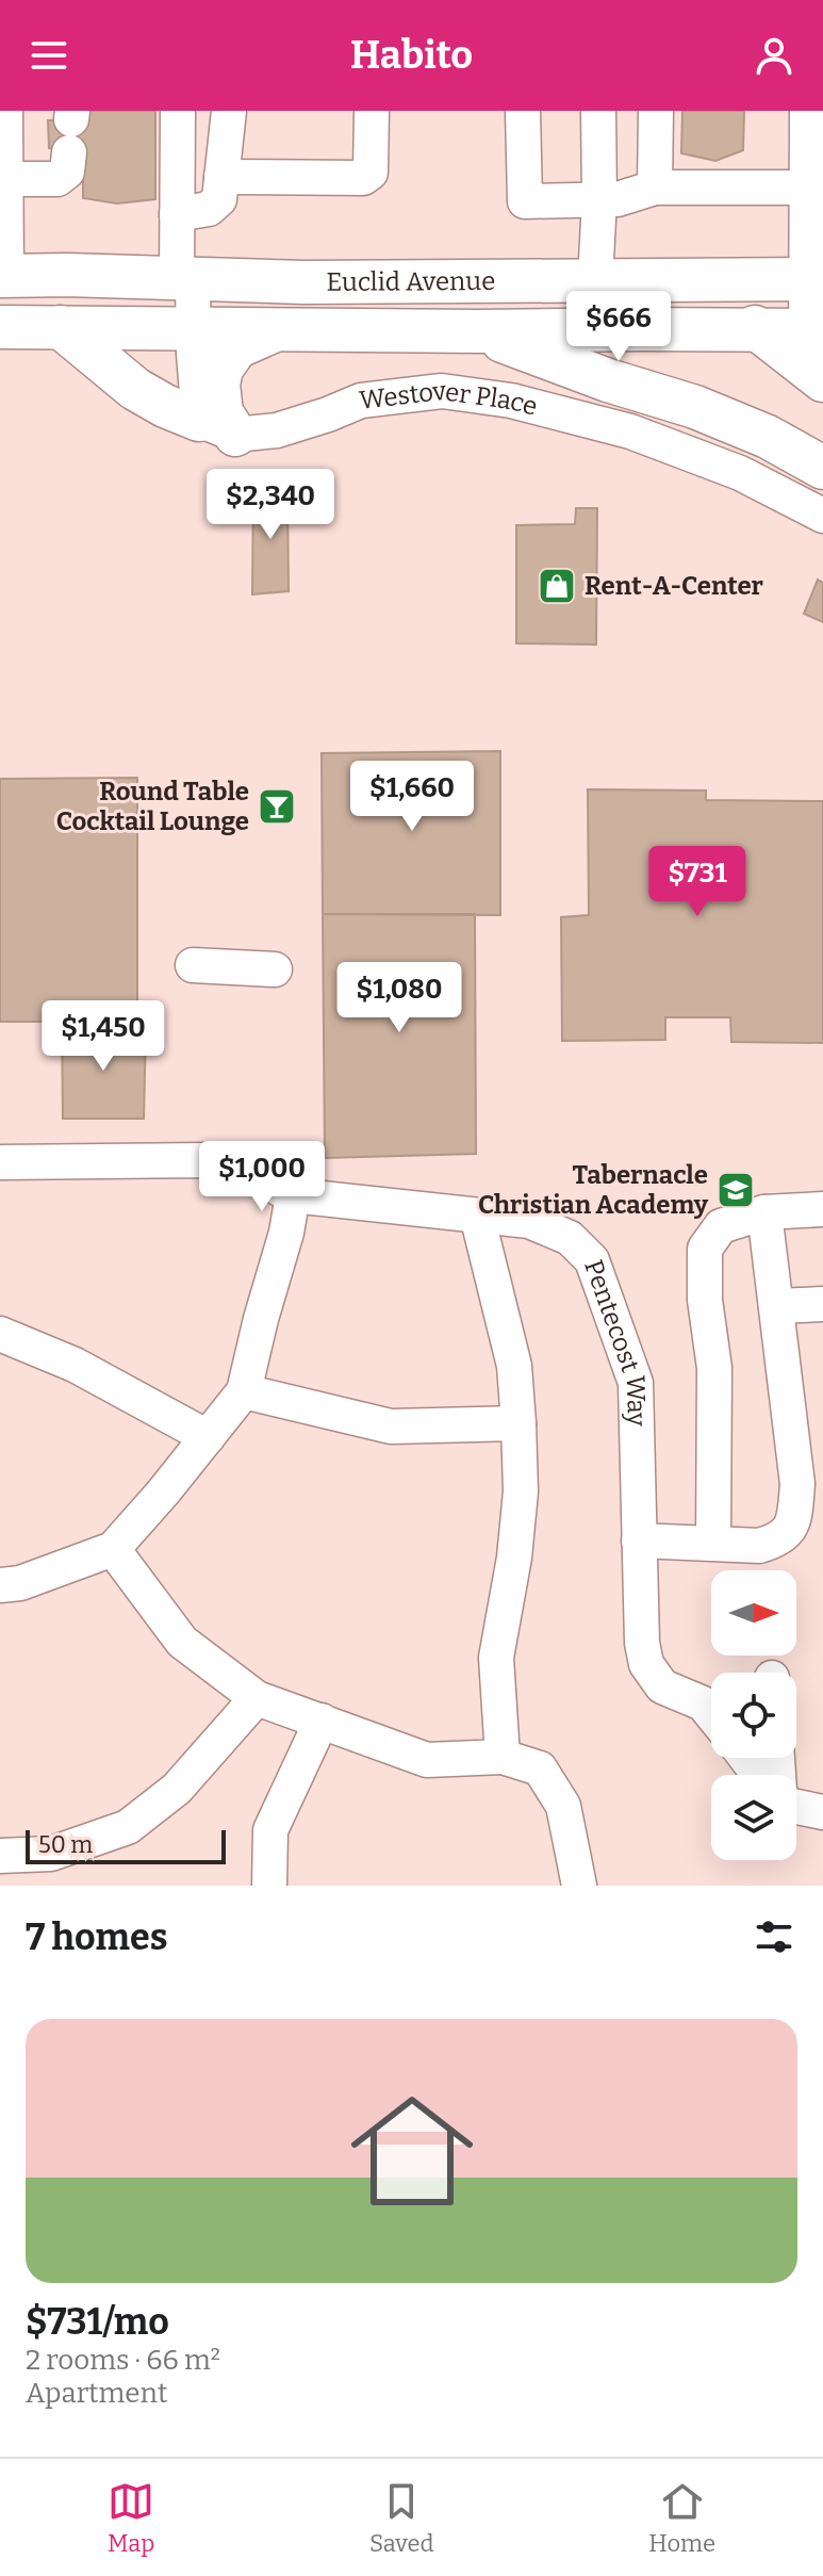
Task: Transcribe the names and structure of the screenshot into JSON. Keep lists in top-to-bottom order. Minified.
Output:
{"streets":{"main road":["Euclid Avenue"],"street":["Westover Place","Pentecost Way"]},"places":{"shop":["Rent-A-Center"],"bar":["Round Table Cocktail Lounge"],"school or university":["Tabernacle Christian Academy"]},"scale_bar":"50 m","north":"right","page":{"header":"Habito","price":["$666","$2,340","$1,660","$731","$1,080","$1,450","$1,000"],"scale":"50 m","heading":"7 homes","list":[{"name":"$731/mo","note":"2 rooms · 66 m² · Apartment"}],"tabs":["Map","Saved","Home"]}}
